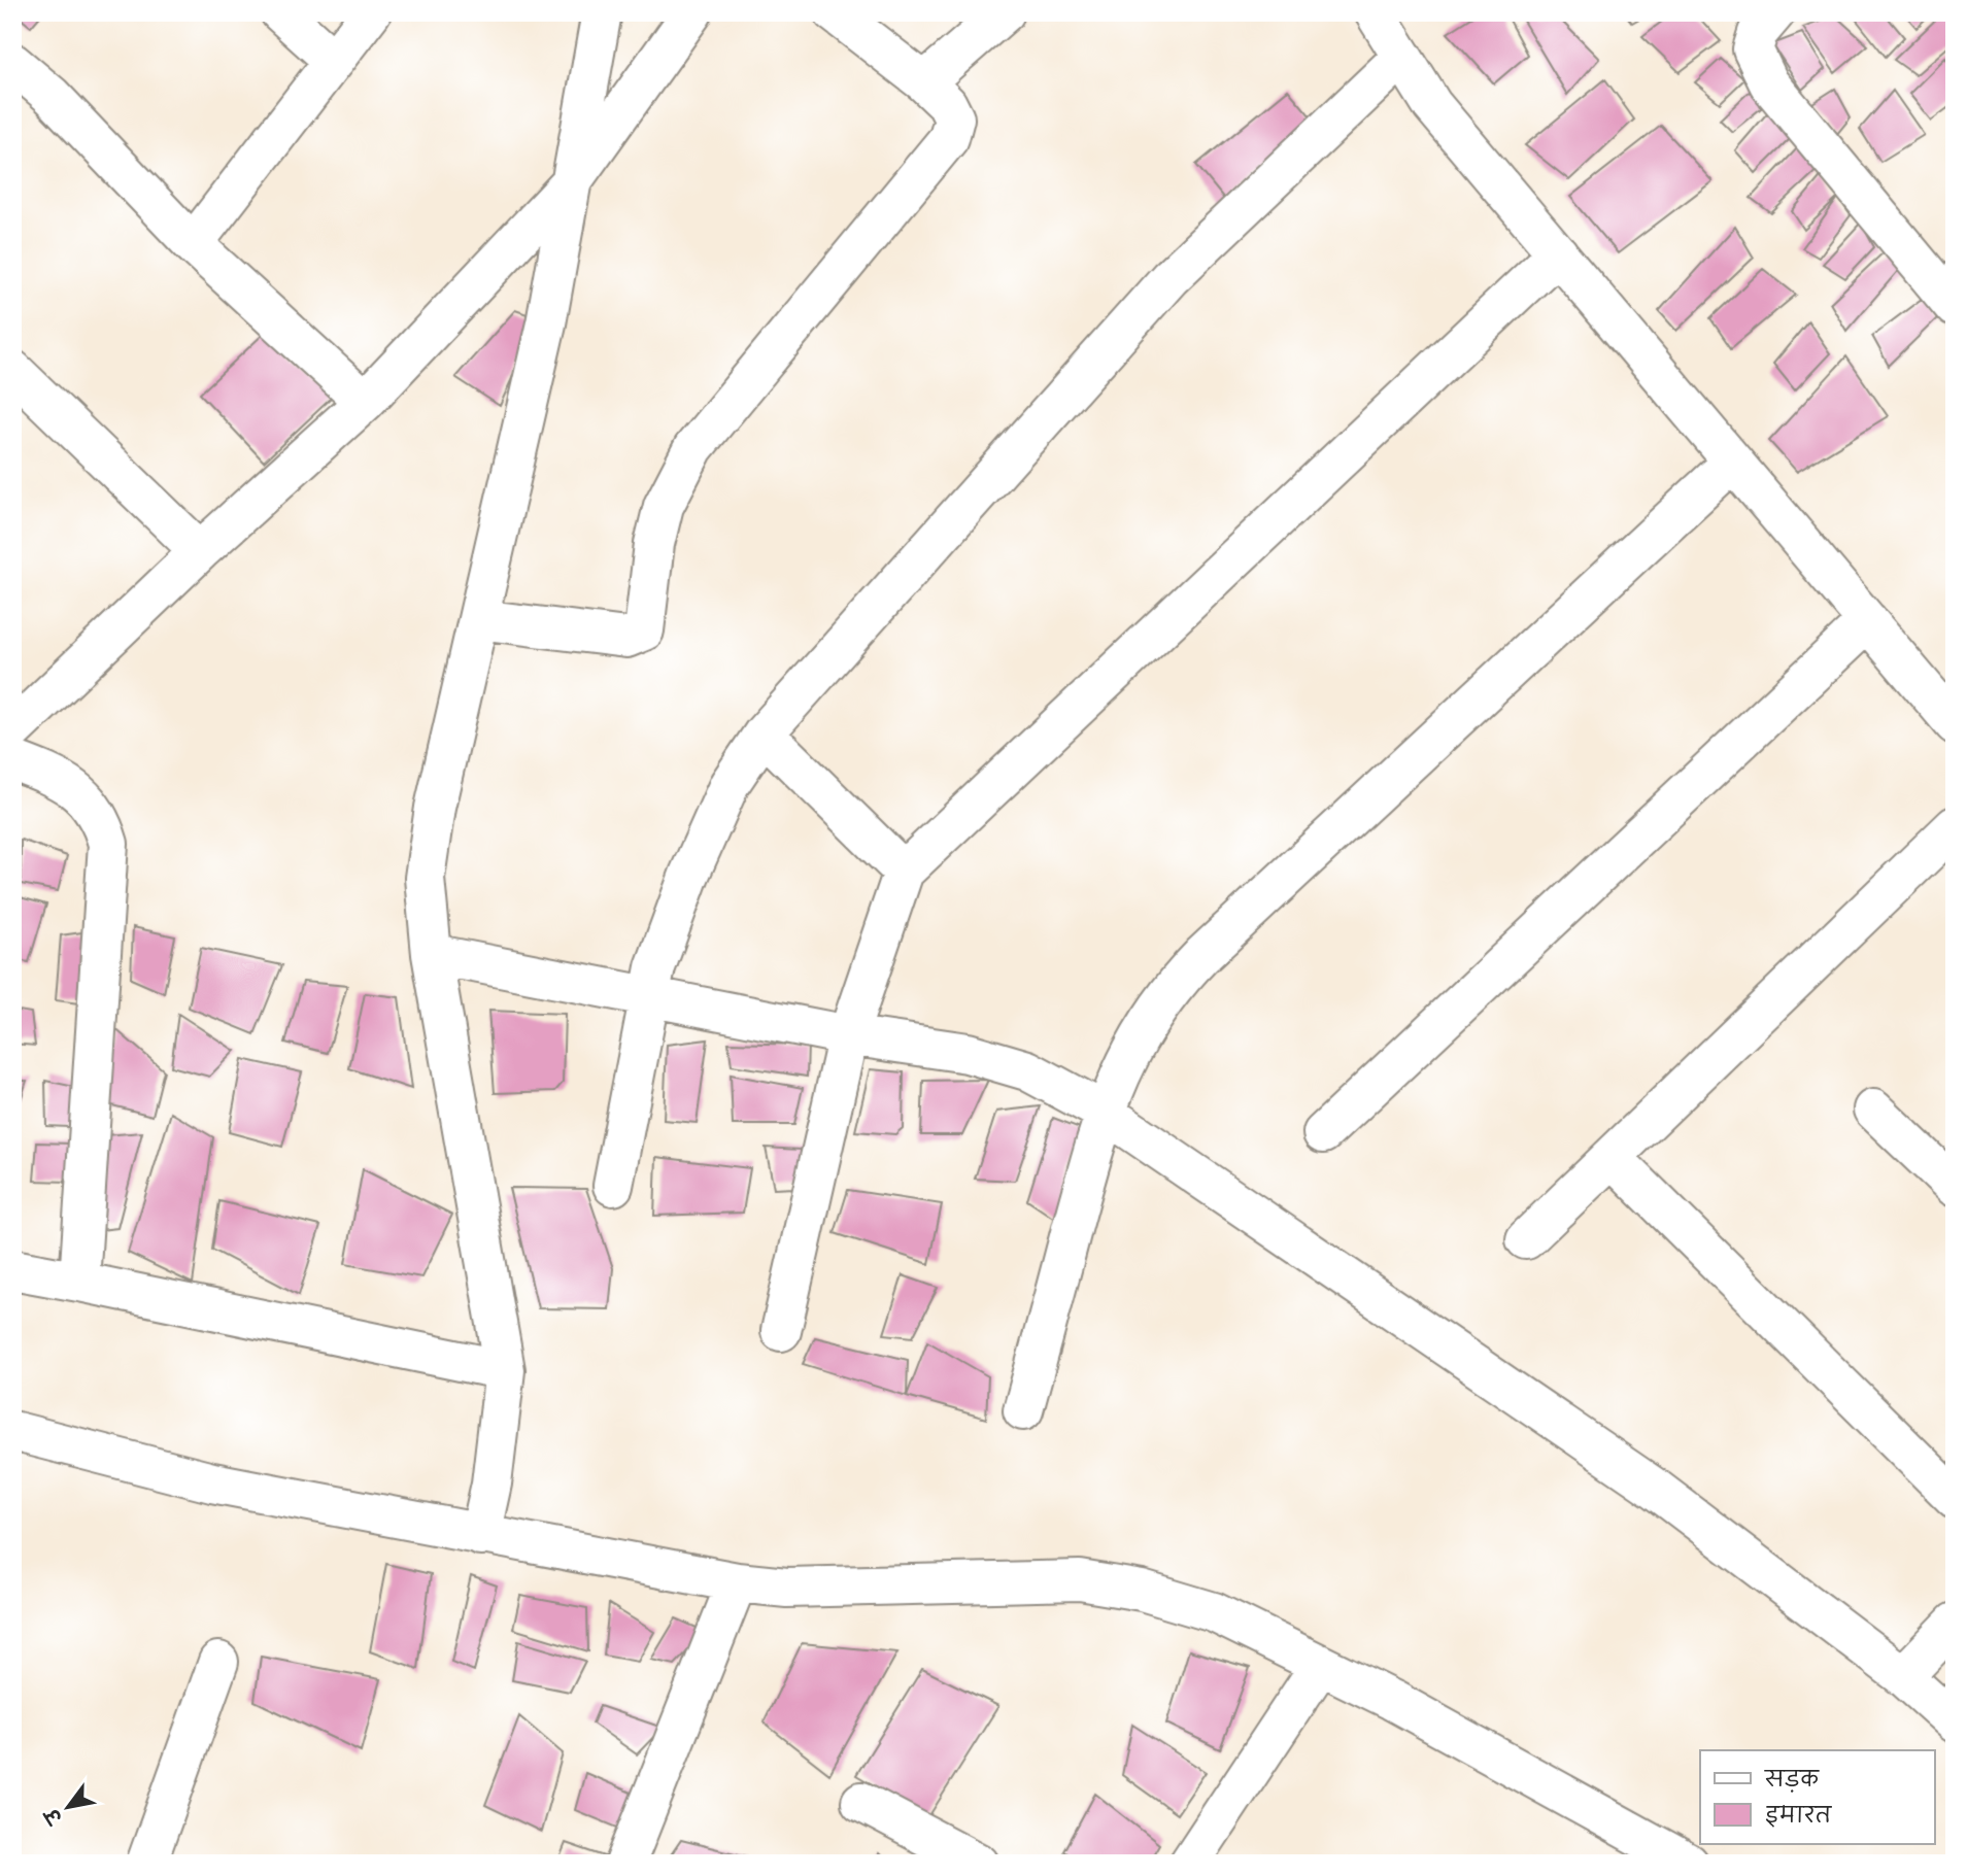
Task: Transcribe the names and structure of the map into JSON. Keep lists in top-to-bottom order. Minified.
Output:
{"legend":["सड़क","इमारत"],"north":"bottom left"}
